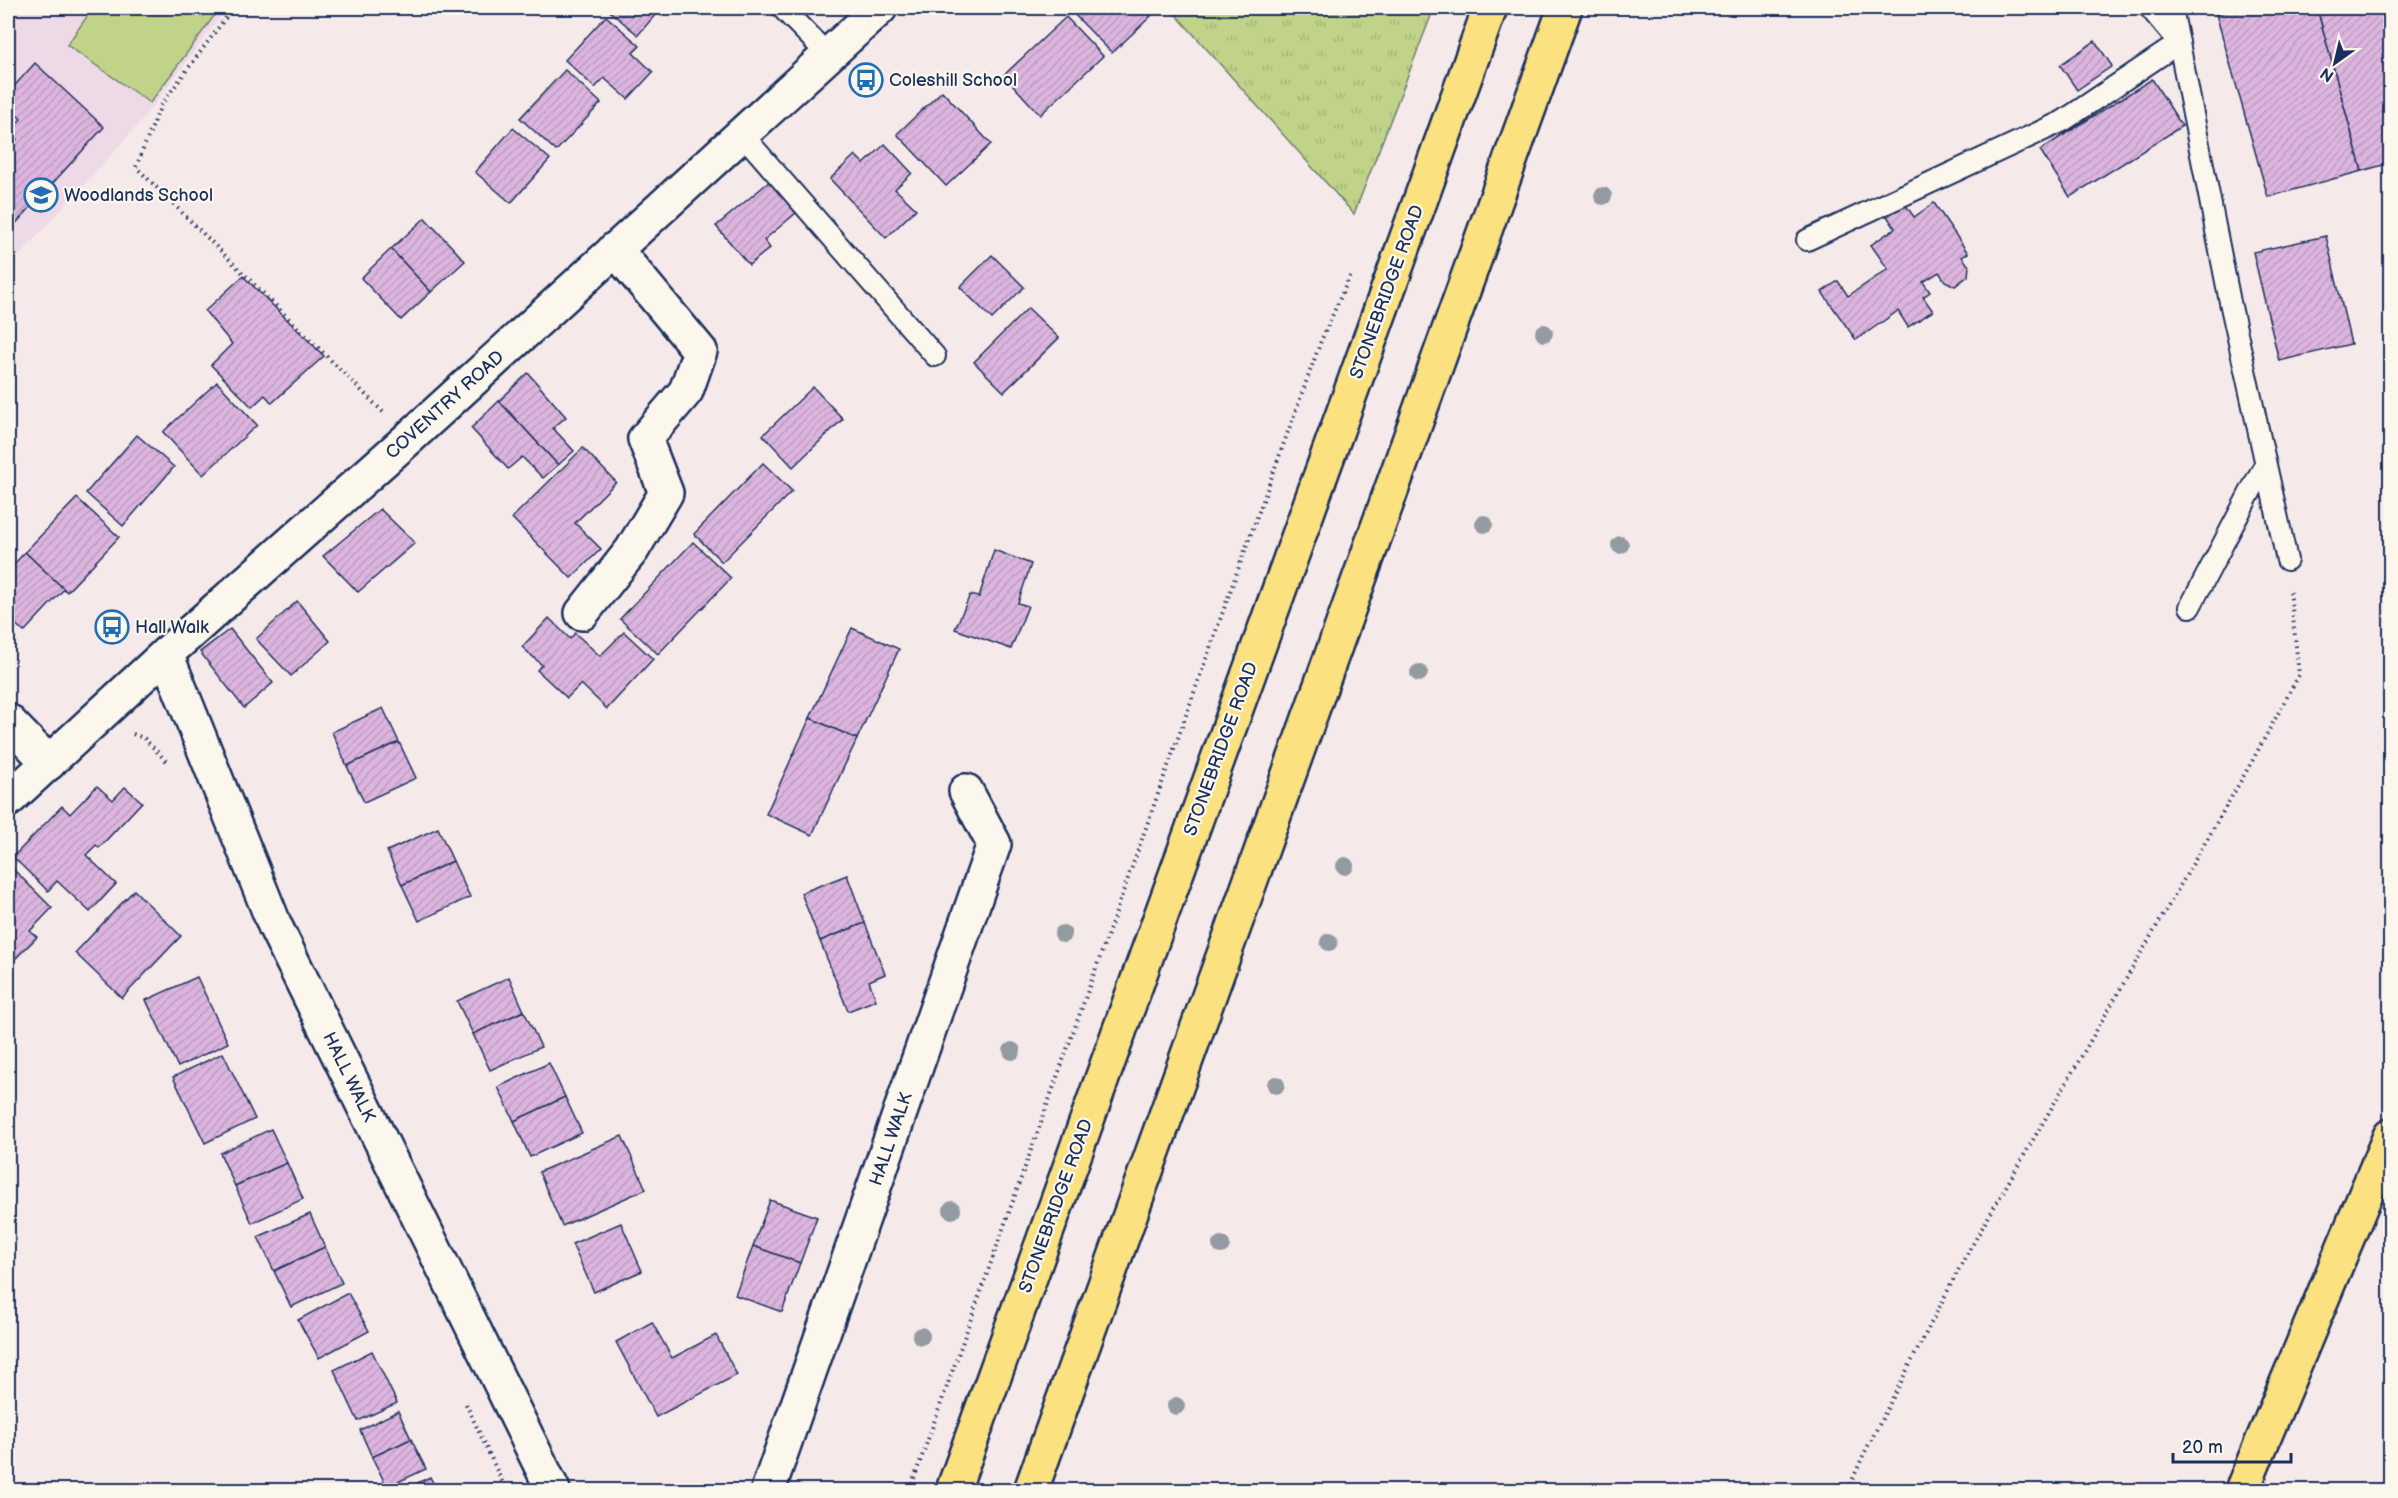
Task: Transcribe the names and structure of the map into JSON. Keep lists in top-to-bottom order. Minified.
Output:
{"streets":{"highway":["STONEBRIDGE ROAD"],"street":["COVENTRY ROAD","HALL WALK"]},"crossings":[["COVENTRY ROAD","HALL WALK"]],"places":{"bus stop":["Coleshill School","Hall Walk"],"school or university":["Woodlands School"]},"scale_bar":"20 m","north":"bottom left"}
